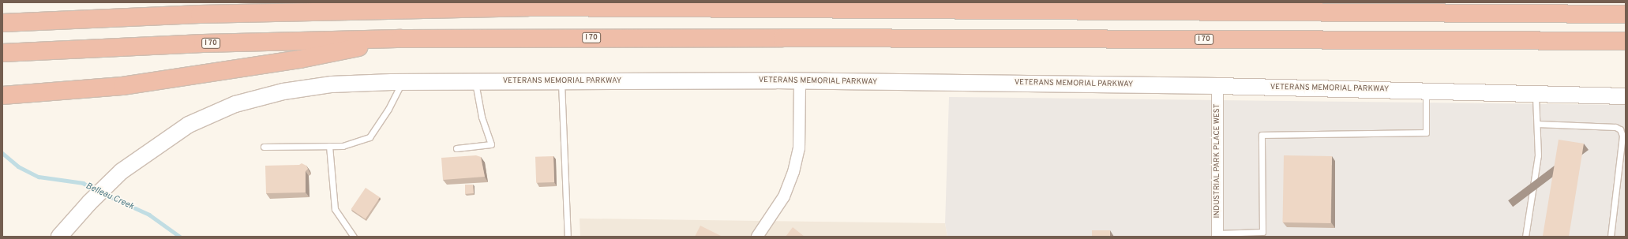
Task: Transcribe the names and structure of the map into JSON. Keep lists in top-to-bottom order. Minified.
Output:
{"streets":{"highway":["I 70"],"street":["VETERANS MEMORIAL PARKWAY","INDUSTRIAL PARK PLACE WEST"]},"crossings":[["VETERANS MEMORIAL PARKWAY","INDUSTRIAL PARK PLACE WEST"]],"water":["Belleau Creek"]}
